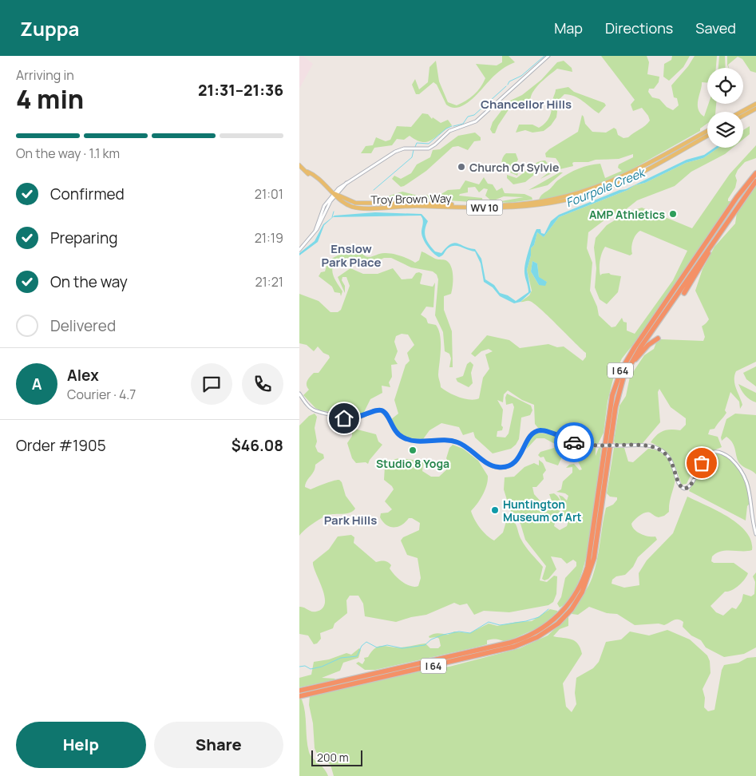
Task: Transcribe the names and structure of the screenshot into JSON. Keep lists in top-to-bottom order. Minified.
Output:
{"streets":{"highway":["I 64"],"main road":["Troy Brown Way","WV 10"]},"crossings":[["Troy Brown Way","WV 10"]],"districts":["Chancellor Hills","Enslow Park Place","Park Hills"],"water":["Fourpole Creek"],"places":["Church Of Sylvie","AMP Athletics","Studio 8 Yoga","Huntington Museum of Art"],"scale_bar":"200 m","page":{"header":"Zuppa","nav":["Map","Directions","Saved"],"heading":["4 min","Arriving in","21:31–21:36"],"panel":["Alex","Courier · 4.7","Order #1905","$46.08"],"bar":"On the way · 1.1 km","list":[["Confirmed","21:01"],["Preparing","21:19"],["On the way","21:21"],"Delivered"],"round":"A","buttons":["Help","Share"],"scale":"200 m"}}
